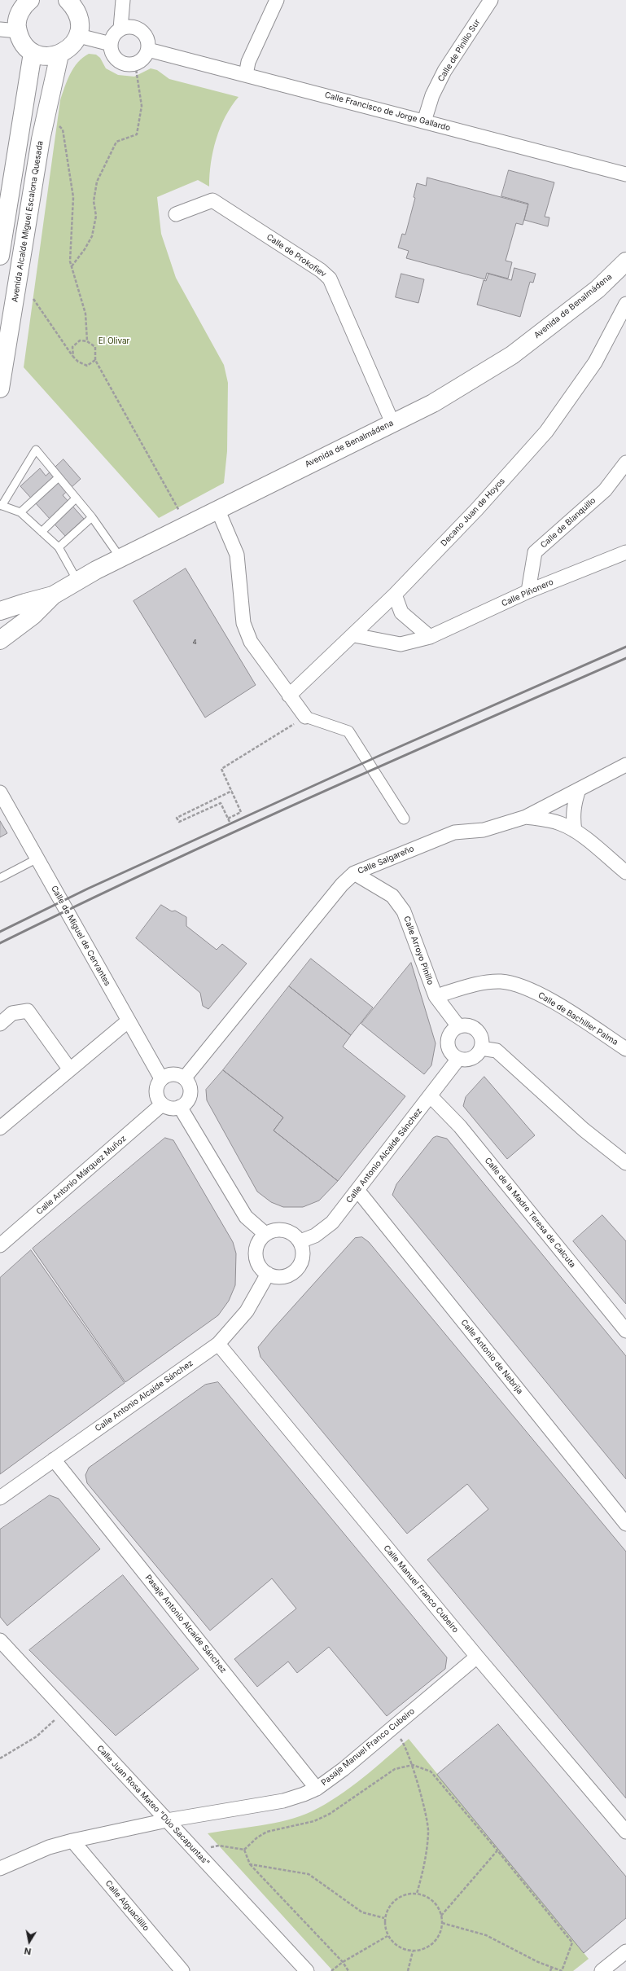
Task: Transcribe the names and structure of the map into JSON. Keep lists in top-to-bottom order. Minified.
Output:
{"streets":{"main road":["Avenida Alcalde Miguel Escalona Quesada","Avenida de Benalmádena"],"street":["Calle de Pinillo Sur","Calle Francisco de Jorge Gallardo","Calle de Prokofiev","Decano Juan de Hoyos","Calle de Blanquillo","Calle Piñonero","Calle Salgareño","Calle de Miguel de Cervantes","Calle Arroyo Pinillo","Calle de Bachiller Palma","Calle Antonio Alcaide Sánchez","Calle Antonio Márquez Muñoz","Calle de la Madre Teresa de Calcuta","Calle Antonio de Nebrija","Calle Manuel Franco Cubeiro","Pasaje Antonio Alcaide Sánchez","Pasaje Manuel Franco Cubeiro","Calle Juan Rosa Mateo \"Dúo Sacapuntas\"","Calle Alguacilillo"]},"crossings":[["Calle de Pinillo Sur","Calle Francisco de Jorge Gallardo"],["Calle de Prokofiev","Avenida de Benalmádena"],["Decano Juan de Hoyos","Calle Piñonero"],["Calle de Blanquillo","Calle Piñonero"],["Calle Salgareño","Calle de Miguel de Cervantes"],["Calle Salgareño","Calle Arroyo Pinillo"],["Calle Salgareño","Calle Antonio Márquez Muñoz"],["Calle de Miguel de Cervantes","Calle Antonio Márquez Muñoz"],["Calle Arroyo Pinillo","Calle de Bachiller Palma"],["Calle Arroyo Pinillo","Calle Antonio Alcaide Sánchez"],["Calle Antonio Alcaide Sánchez","Calle de la Madre Teresa de Calcuta"],["Calle Antonio Alcaide Sánchez","Calle Antonio de Nebrija"],["Calle Antonio Alcaide Sánchez","Calle Manuel Franco Cubeiro"],["Calle Antonio Alcaide Sánchez","Pasaje Antonio Alcaide Sánchez"],["Calle Manuel Franco Cubeiro","Pasaje Manuel Franco Cubeiro"],["Pasaje Antonio Alcaide Sánchez","Pasaje Manuel Franco Cubeiro"],["Pasaje Manuel Franco Cubeiro","Calle Juan Rosa Mateo \"Dúo Sacapuntas\""]],"parks":["El Olivar"],"house_numbers":["4"],"north":"bottom"}
